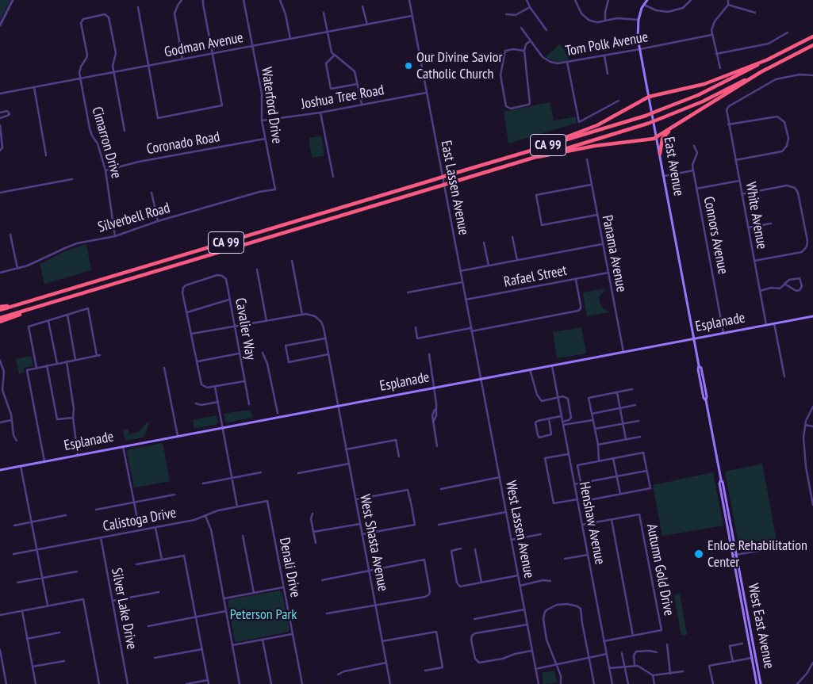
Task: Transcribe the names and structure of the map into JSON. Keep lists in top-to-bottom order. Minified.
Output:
{"streets":{"highway":["CA 99"],"main road":["East Avenue","Esplanade","West East Avenue"],"street":["Tom Polk Avenue","Godman Avenue","Joshua Tree Road","Waterford Drive","Cimarron Drive","Coronado Road","East Lassen Avenue","White Avenue","Silverbell Road","Connors Avenue","Panama Avenue","Rafael Street","Cavalier Way","Calistoga Drive","Henshaw Avenue","West Lassen Avenue","West Shasta Avenue","Denali Drive","Autumn Gold Drive","Silver Lake Drive"]},"crossings":[["Tom Polk Avenue","East Avenue"],["Godman Avenue","Waterford Drive"],["Godman Avenue","Cimarron Drive"],["Godman Avenue","East Lassen Avenue"],["Joshua Tree Road","Waterford Drive"],["Joshua Tree Road","East Lassen Avenue"],["Waterford Drive","Coronado Road"],["Waterford Drive","Silverbell Road"],["Cimarron Drive","Coronado Road"],["Cimarron Drive","Silverbell Road"],["East Avenue","Esplanade"],["East Avenue","West East Avenue"],["East Lassen Avenue","Rafael Street"],["East Lassen Avenue","Esplanade"],["East Lassen Avenue","West Lassen Avenue"],["White Avenue","Esplanade"],["Connors Avenue","Esplanade"],["Panama Avenue","Rafael Street"],["Panama Avenue","Esplanade"],["Esplanade","Henshaw Avenue"],["Esplanade","West Lassen Avenue"],["Esplanade","West Shasta Avenue"],["Esplanade","West East Avenue"],["Calistoga Drive","Denali Drive"],["Calistoga Drive","Silver Lake Drive"],["Henshaw Avenue","Autumn Gold Drive"]],"parks":["Peterson Park"],"places":["Our Divine Savior Catholic Church","Enloe Rehabilitation Center"]}
